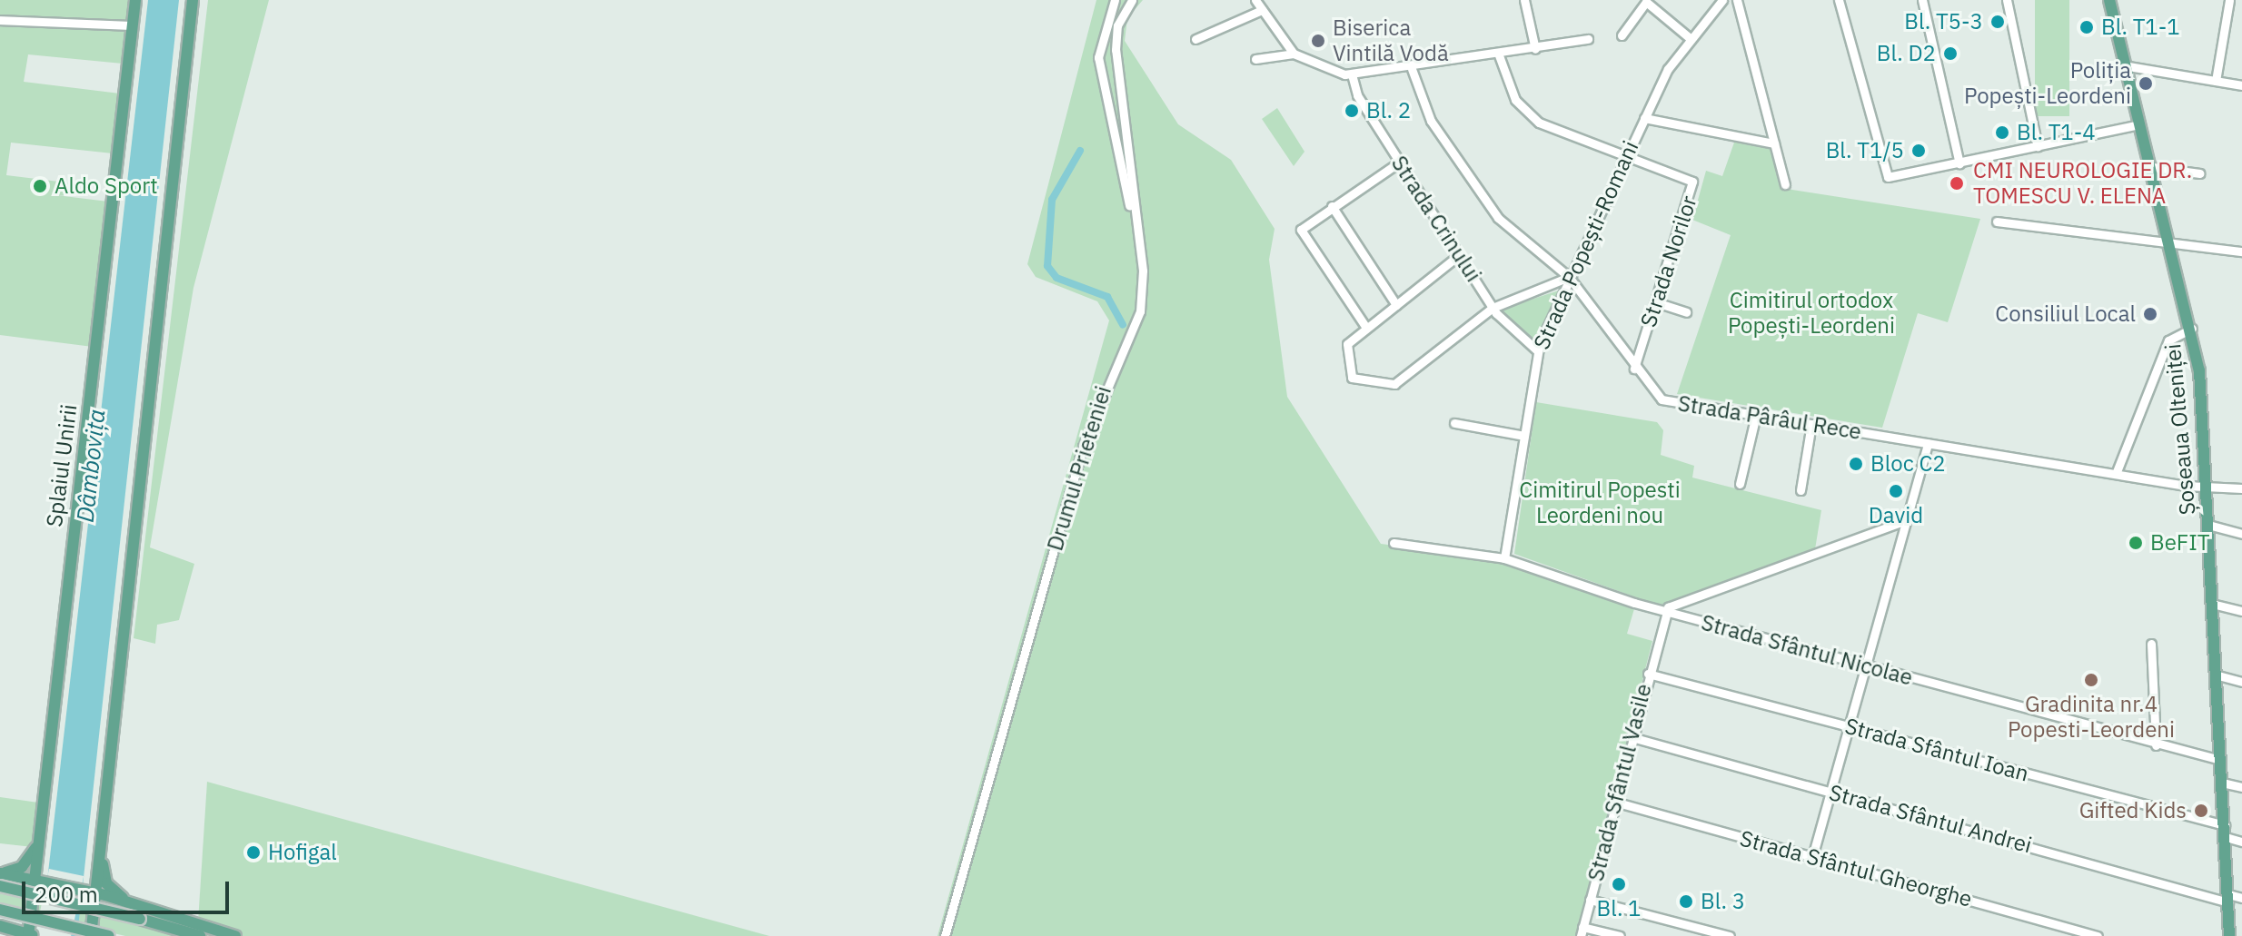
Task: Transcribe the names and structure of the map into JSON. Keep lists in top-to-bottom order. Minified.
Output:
{"streets":{"main road":["Șoseaua Olteniței","Splaiul Unirii"],"street":["Strada Crinului","Strada Popești-Romani","Strada Norilor","Strada Pârâul Rece","Drumul Prieteniei","Strada Sfântul Nicolae","Strada Sfântul Ioan","Strada Sfântul Vasile","Strada Sfântul Andrei","Strada Sfântul Gheorghe"]},"crossings":[["Strada Crinului","Strada Popești-Romani"],["Strada Popești-Romani","Strada Norilor"],["Strada Popești-Romani","Strada Pârâul Rece"],["Strada Popești-Romani","Strada Sfântul Nicolae"],["Strada Norilor","Strada Pârâul Rece"],["Strada Pârâul Rece","Șoseaua Olteniței"],["Șoseaua Olteniței","Strada Sfântul Nicolae"],["Șoseaua Olteniței","Strada Sfântul Ioan"],["Șoseaua Olteniței","Strada Sfântul Andrei"],["Strada Sfântul Nicolae","Strada Sfântul Vasile"],["Strada Sfântul Ioan","Strada Sfântul Vasile"],["Strada Sfântul Vasile","Strada Sfântul Andrei"],["Strada Sfântul Vasile","Strada Sfântul Gheorghe"]],"water":["Dâmbovița"],"parks":["Cimitirul ortodox Popești-Leordeni","Cimitirul Popesti Leordeni nou"],"places":["Bl. T5-3","Bl. T1-1","Biserica Vintilă Vodă","Bl. D2","Poliția Popești-Leordeni","Bl. 2","Bl. T1-4","Bl. T1/5","CMI NEUROLOGIE DR. TOMESCU V. ELENA","Aldo Sport","Consiliul Local","Bloc C2","David","BeFIT","Gradinita nr.4 Popesti-Leordeni","Gifted Kids","Hofigal","Bl. 1","Bl. 3"],"scale_bar":"200 m"}
